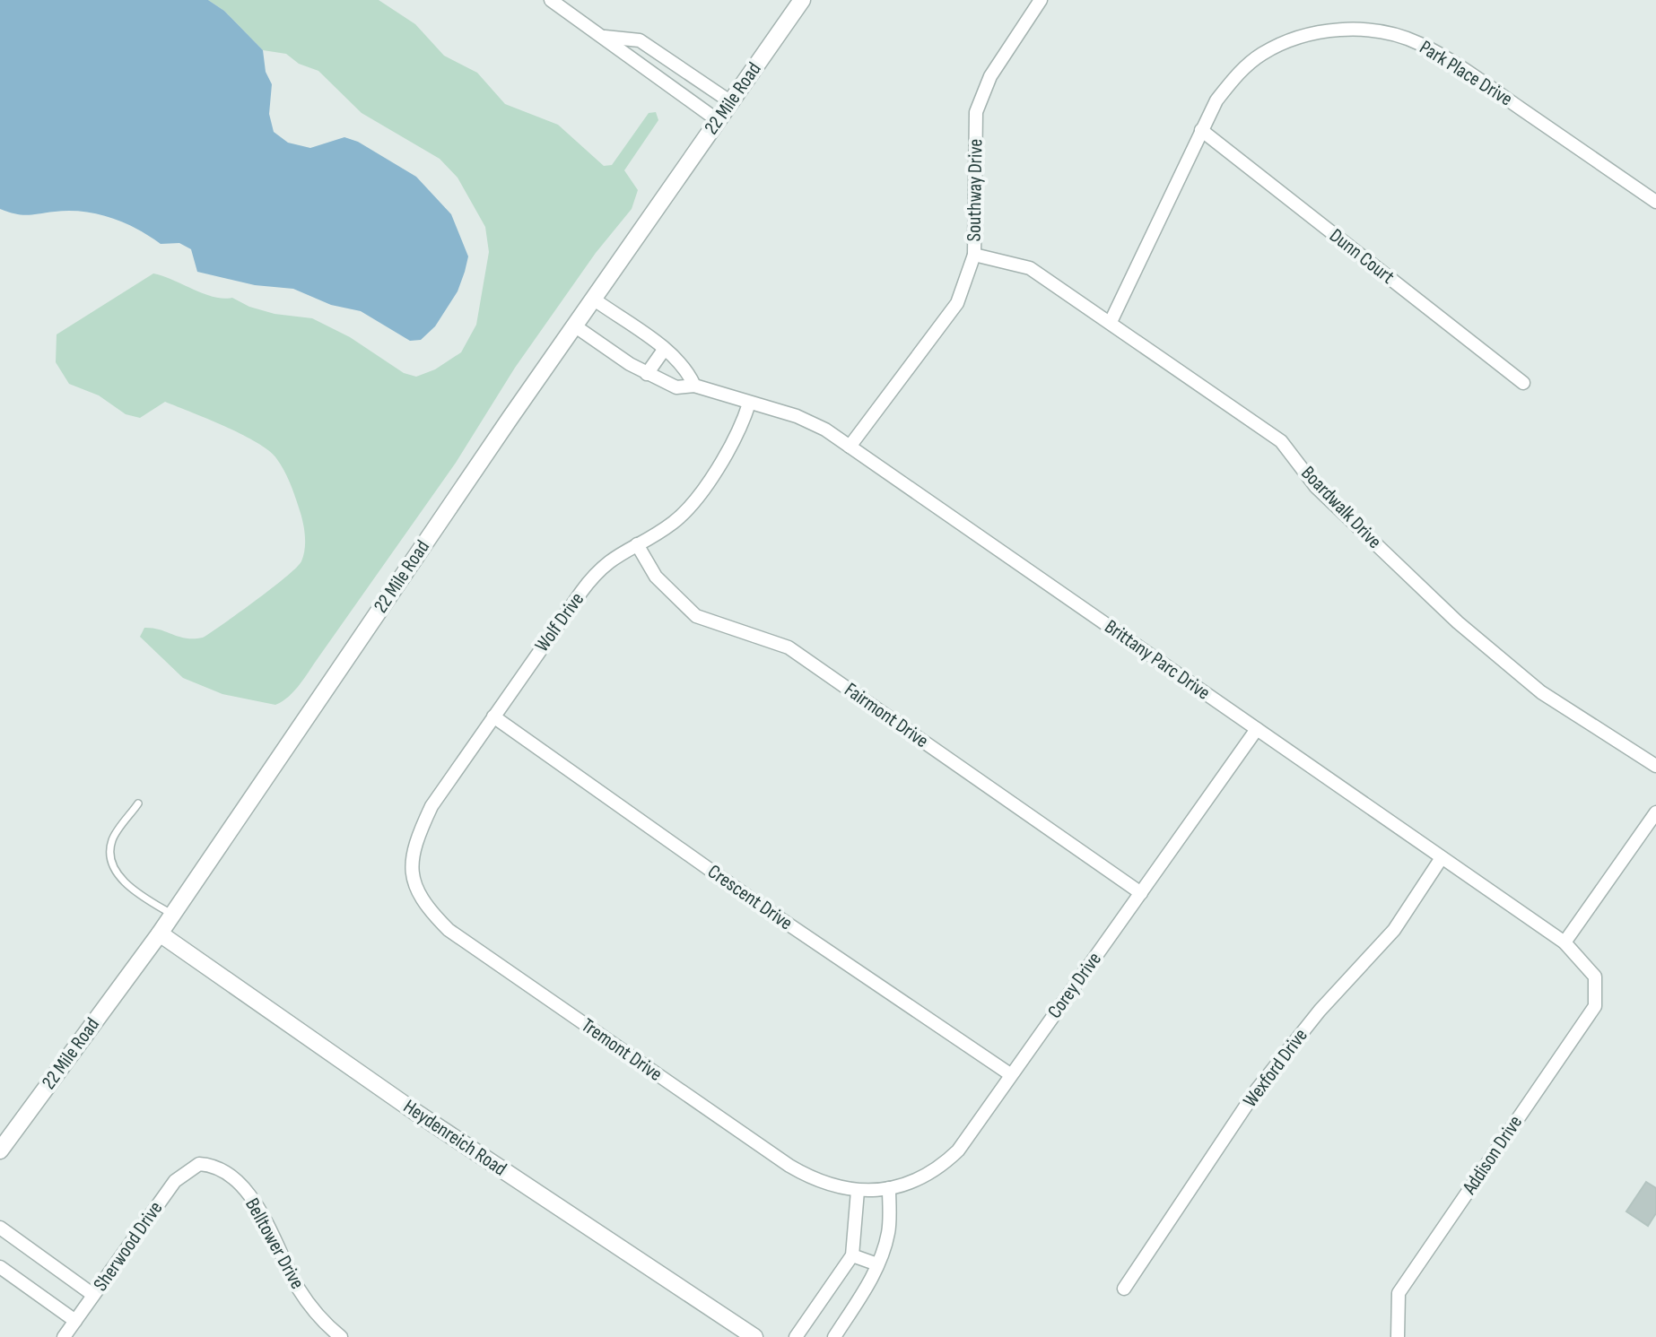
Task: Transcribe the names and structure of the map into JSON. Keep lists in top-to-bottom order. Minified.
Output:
{"streets":{"street":["Park Place Drive","22 Mile Road","Southway Drive","Dunn Court","Boardwalk Drive","Wolf Drive","Brittany Parc Drive","Fairmont Drive","Crescent Drive","Corey Drive","Tremont Drive","Wexford Drive","Heydenreich Road","Addison Drive","Belltower Drive","Sherwood Drive"]},"crossings":[["Park Place Drive","Dunn Court"],["Park Place Drive","Boardwalk Drive"],["22 Mile Road","Brittany Parc Drive"],["22 Mile Road","Heydenreich Road"],["Southway Drive","Boardwalk Drive"],["Southway Drive","Brittany Parc Drive"],["Wolf Drive","Brittany Parc Drive"],["Wolf Drive","Fairmont Drive"],["Wolf Drive","Crescent Drive"],["Wolf Drive","Tremont Drive"],["Brittany Parc Drive","Corey Drive"],["Brittany Parc Drive","Wexford Drive"],["Brittany Parc Drive","Addison Drive"],["Fairmont Drive","Corey Drive"],["Crescent Drive","Corey Drive"],["Corey Drive","Tremont Drive"],["Belltower Drive","Sherwood Drive"]]}
